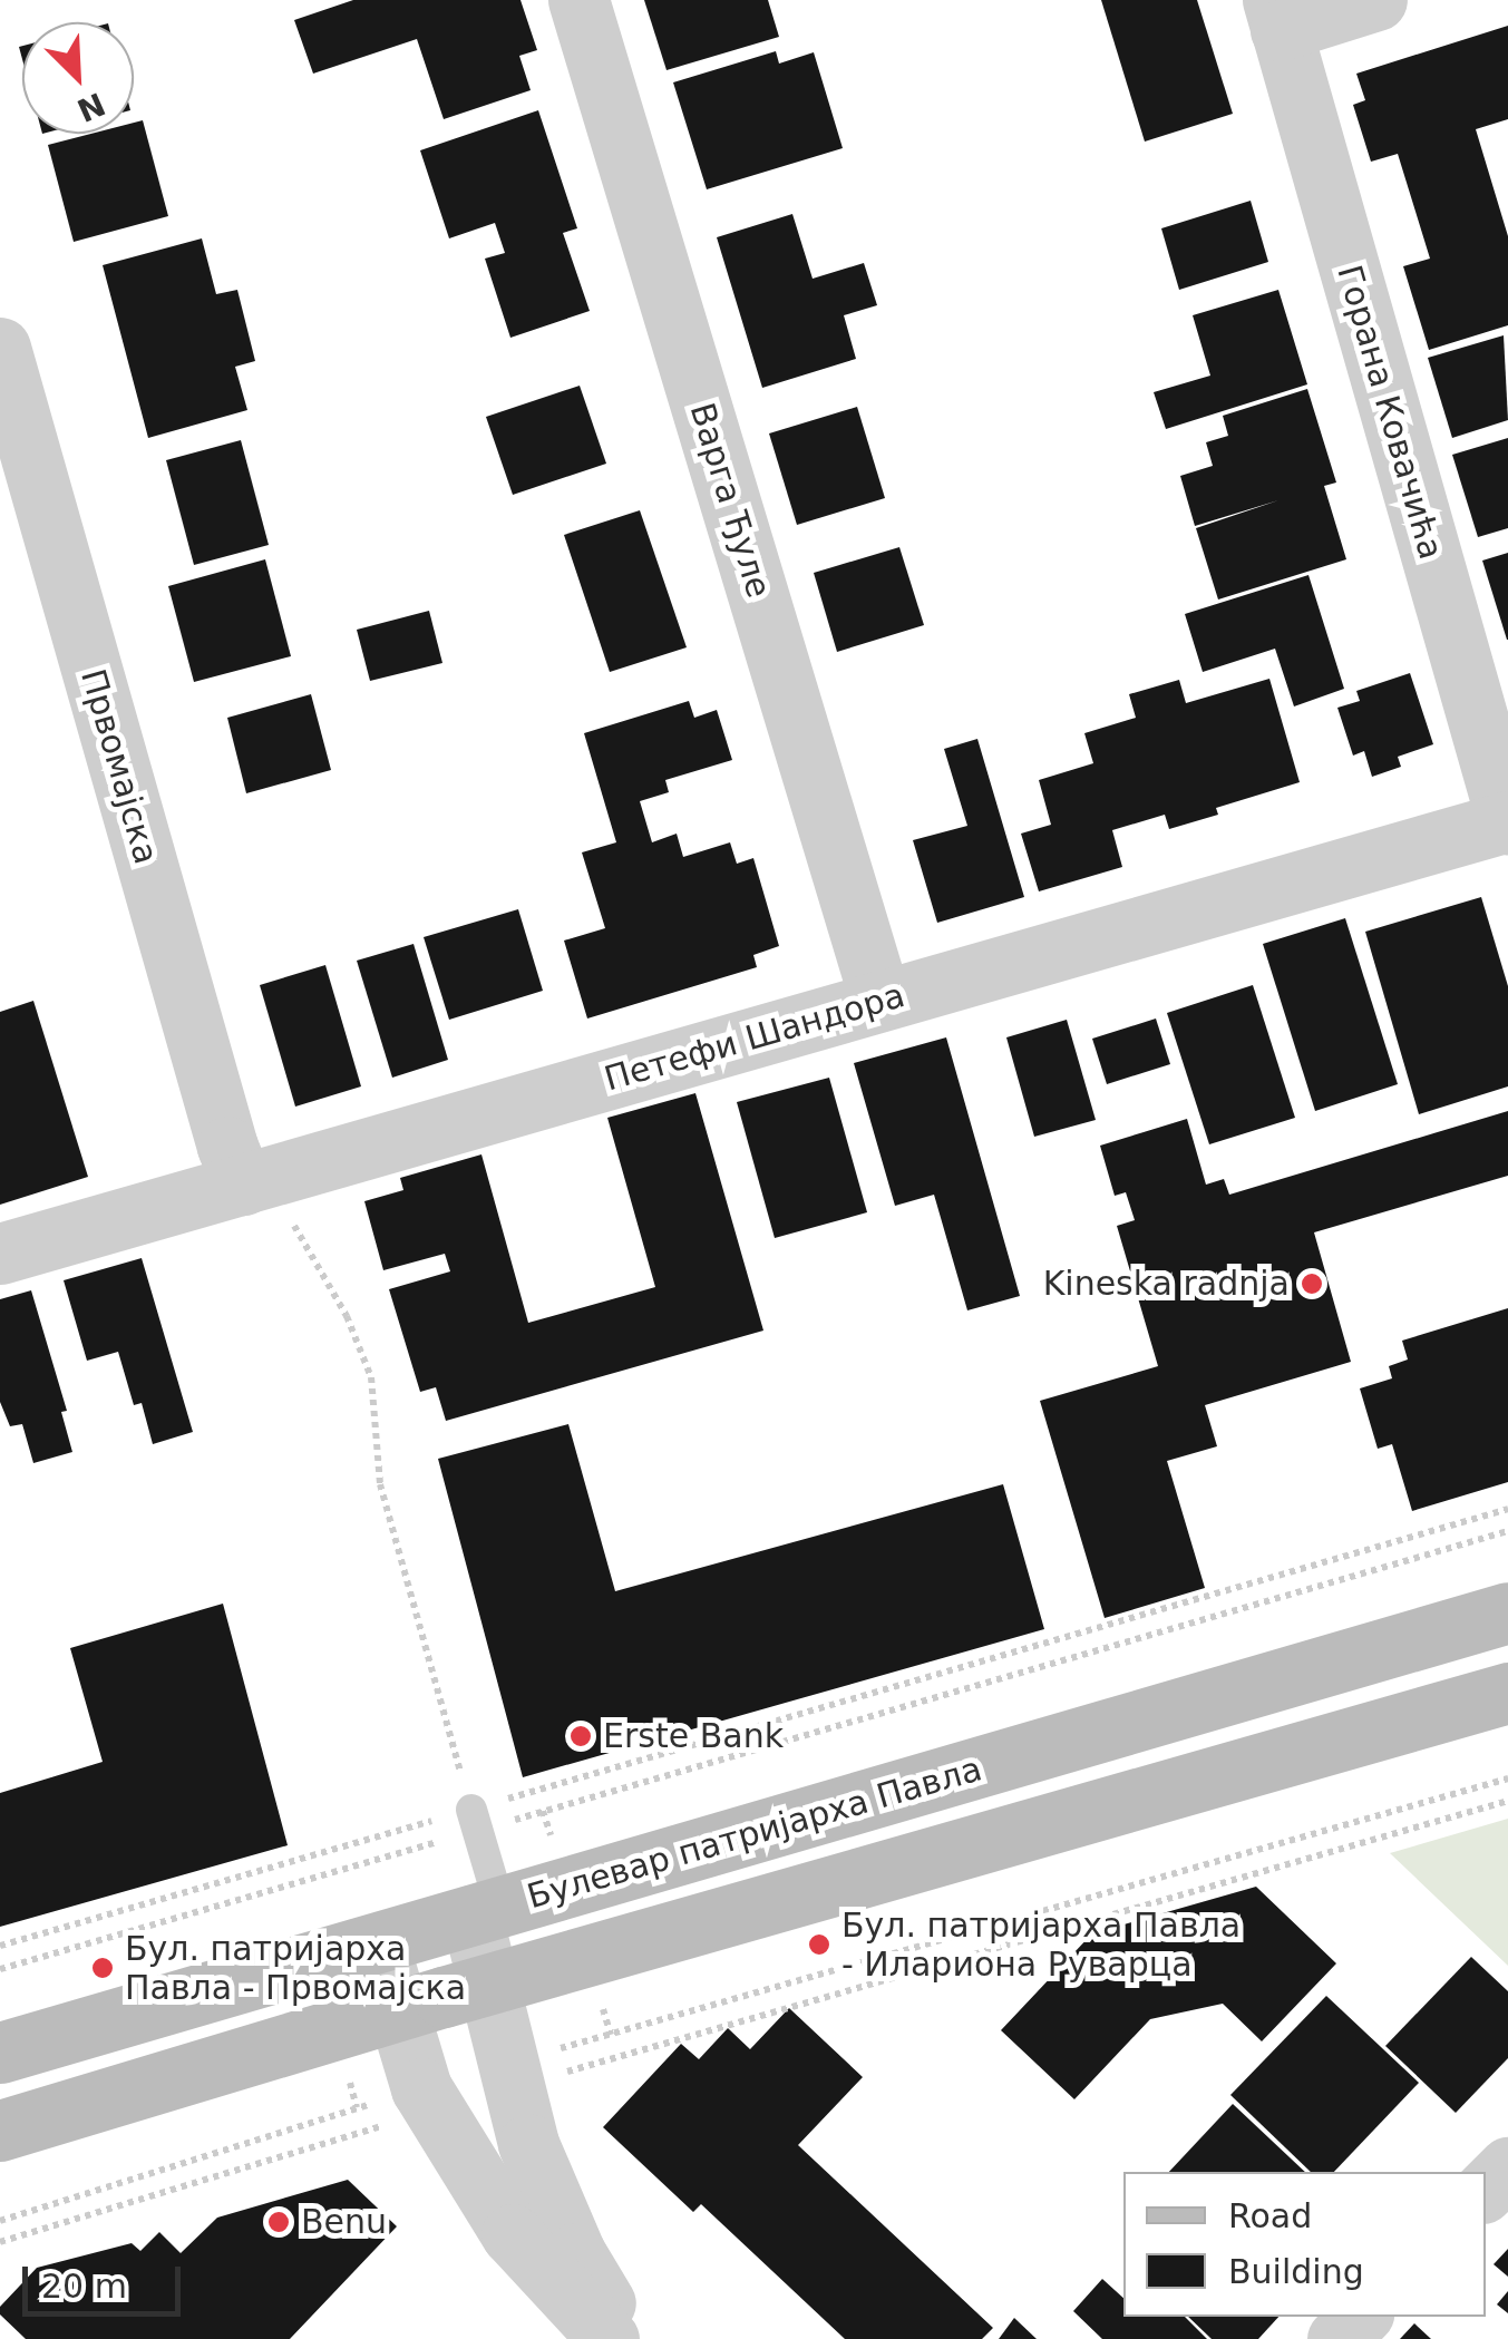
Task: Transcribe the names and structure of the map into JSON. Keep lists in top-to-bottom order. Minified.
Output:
{"streets":{"main road":["Булевар патријарха Павла"],"street":["Горана Ковачића","Варга Ђуле","Првомајска","Петефи Шандора"]},"crossings":[["Горана Ковачића","Петефи Шандора"],["Варга Ђуле","Петефи Шандора"],["Првомајска","Петефи Шандора"]],"places":["Kineska radnja","Erste Bank","Бул. патријарха Павла - Илариона Руварца","Бул. патријарха Павла - Првомајска","Benu"],"legend":["Road","Building"],"scale_bar":"20 m","north":"bottom right"}
